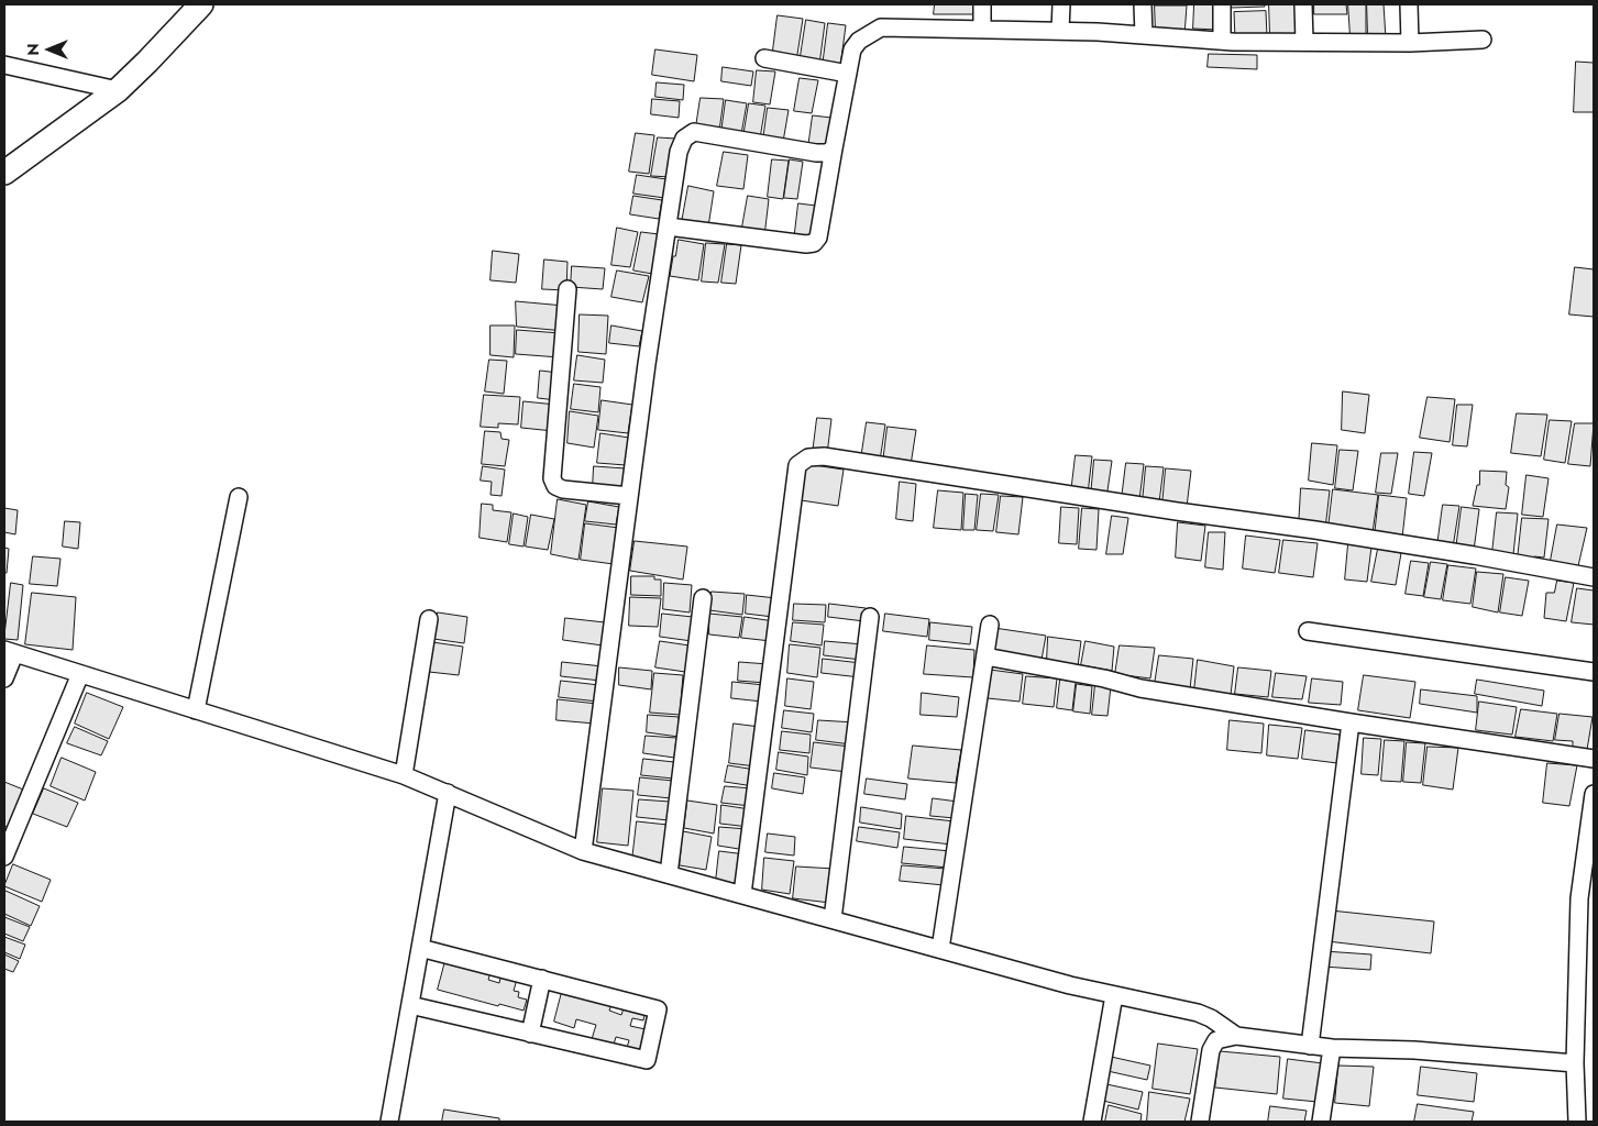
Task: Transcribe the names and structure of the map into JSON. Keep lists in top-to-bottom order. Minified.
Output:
{"north":"left"}
